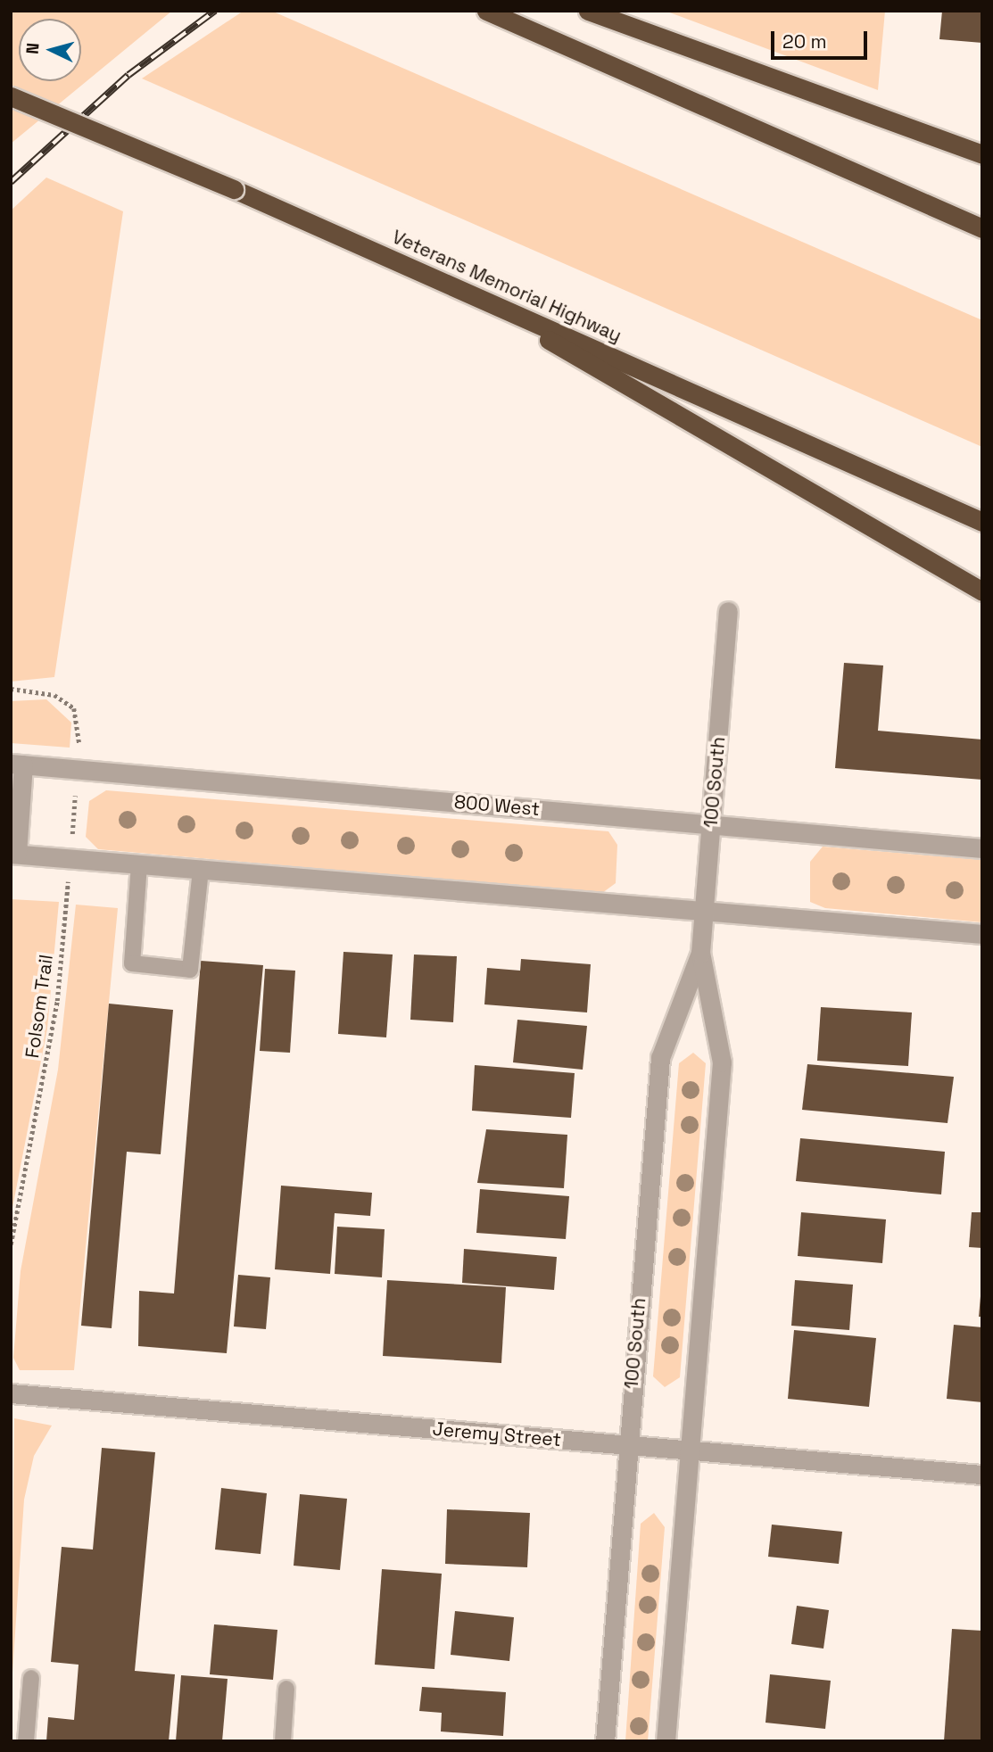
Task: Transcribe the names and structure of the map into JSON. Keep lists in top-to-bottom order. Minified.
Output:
{"streets":{"highway":["Veterans Memorial Highway"],"street":["100 South","800 West","Jeremy Street"],"path":["Folsom Trail"]},"crossings":[["100 South","800 West"],["100 South","Jeremy Street"]],"scale_bar":"20 m","north":"left"}
